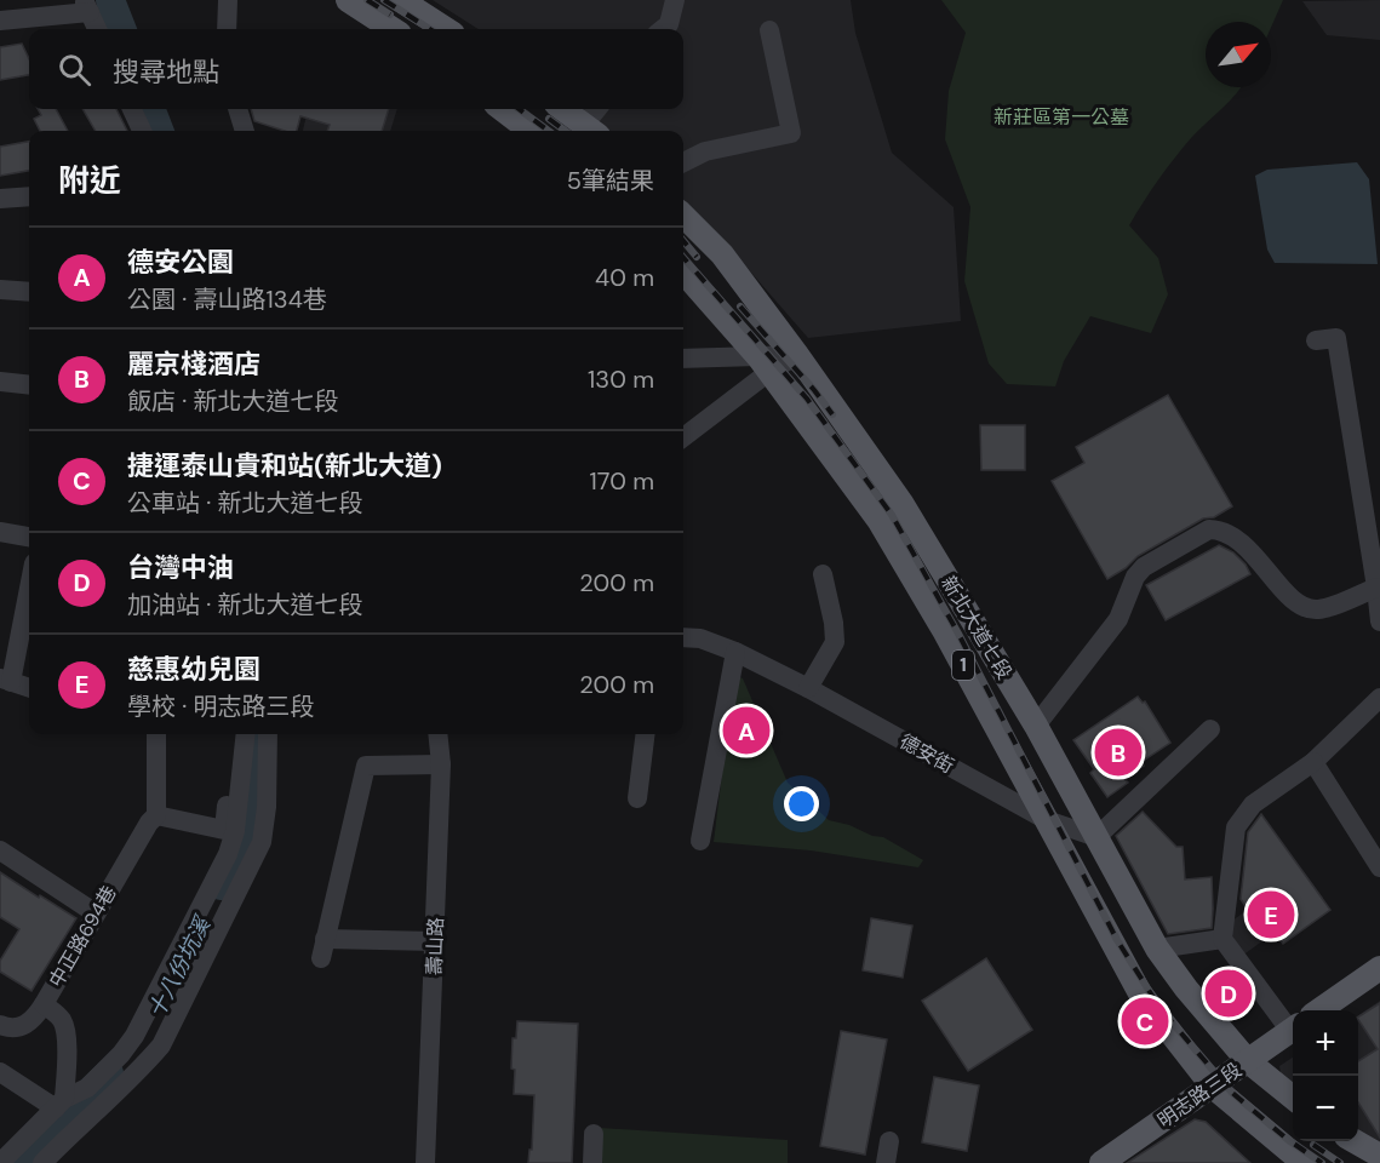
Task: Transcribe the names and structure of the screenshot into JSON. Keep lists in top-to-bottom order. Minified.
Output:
{"streets":{"main road":["新北大道七段","1","明志路三段"],"street":["德安街","中正路694巷","壽山路"]},"crossings":[["新北大道七段","1"],["新北大道七段","德安街"],["新北大道七段","明志路三段"],["1","明志路三段"]],"water":["十八份坑溪"],"parks":["新莊區第一公墓"],"north":"top right","page":{"search":"搜尋地點","heading":["附近","5筆結果"],"list":[{"mark":"A","name":"德安公園","note":"公園 · 壽山路134巷","value":"40 m"},{"mark":"B","name":"麗京棧酒店","note":"飯店 · 新北大道七段","value":"130 m"},{"mark":"C","name":"捷運泰山貴和站(新北大道)","note":"公車站 · 新北大道七段","value":"170 m"},{"mark":"D","name":"台灣中油","note":"加油站 · 新北大道七段","value":"200 m"},{"mark":"E","name":"慈惠幼兒園","note":"學校 · 明志路三段","value":"200 m"}],"pins":["A","B","E","D","C"],"map_buttons":["+","−"]}}
